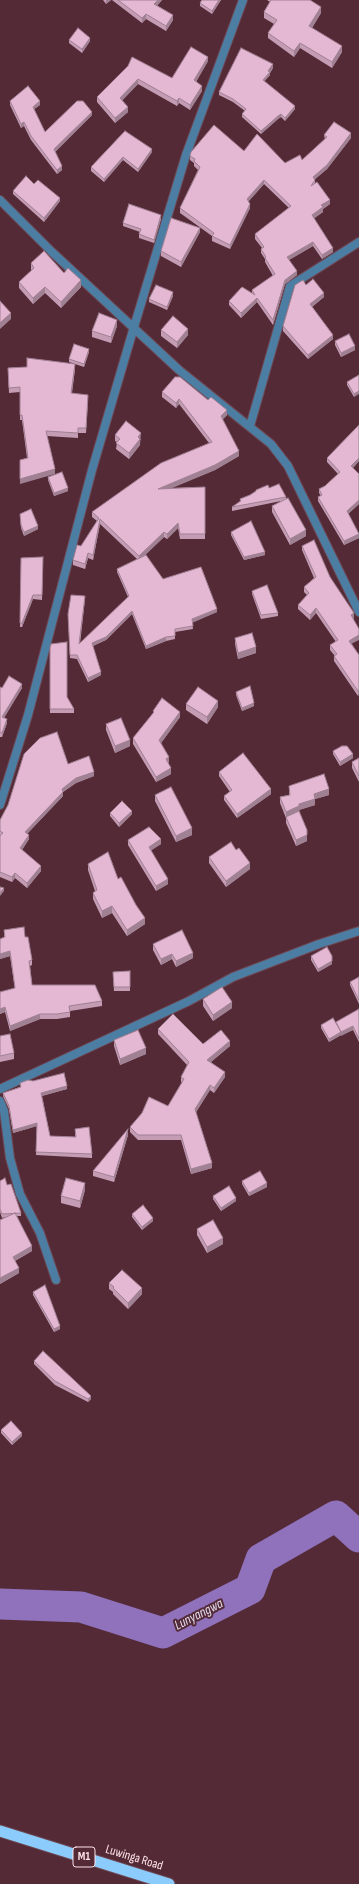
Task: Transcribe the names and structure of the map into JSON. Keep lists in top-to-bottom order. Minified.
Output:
{"streets":{"highway":["M1","Luwinga Road"]},"water":["Lunyangwa"]}
